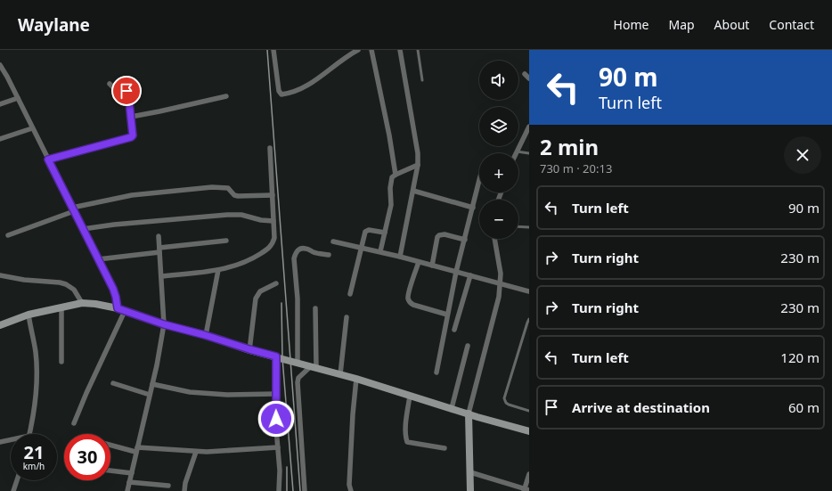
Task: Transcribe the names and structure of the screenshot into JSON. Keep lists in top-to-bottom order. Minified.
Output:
{"page":{"header":"Waylane","nav":["Home","Map","About","Contact"],"turn":["90 m","Turn left"],"map_buttons":["+","−"],"heading":["2 min","730 m · 20:13"],"list":[{"name":"Turn left","value":"90 m"},{"name":"Turn right","value":"230 m"},{"name":"Turn right","value":"230 m"},{"name":"Turn left","value":"120 m"},{"name":"Arrive at destination","value":"60 m"}],"speed":"21 km/h","limit":"30"}}
